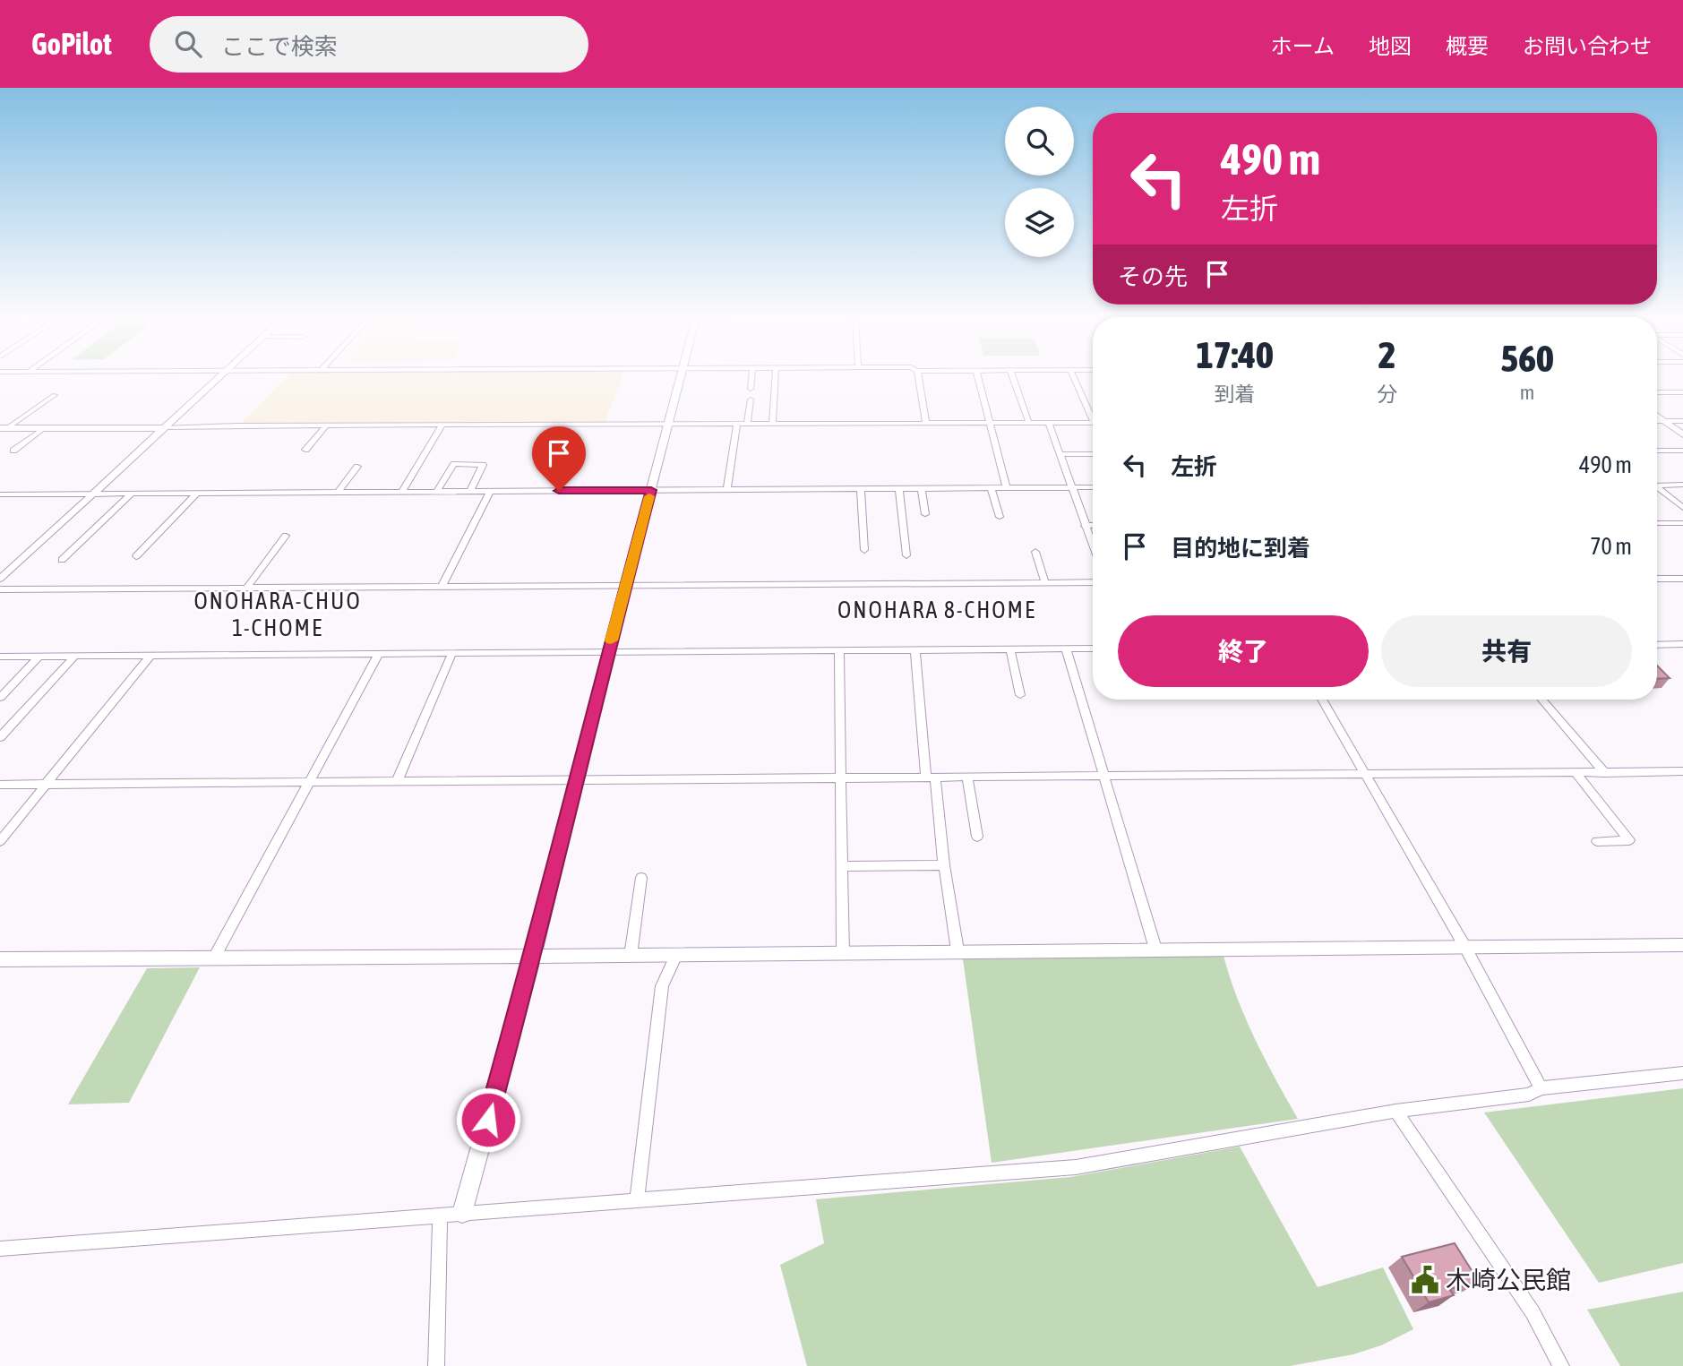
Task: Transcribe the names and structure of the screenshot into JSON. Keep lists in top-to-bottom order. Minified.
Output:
{"districts":["ONOHARA-CHUO 1-CHOME","ONOHARA 8-CHOME"],"places":{"public building":["木崎公民館"]},"page":{"header":"GoPilot","search":"ここで検索","nav":["ホーム","地図","概要","お問い合わせ"],"turn":["490 m","左折"],"then":"その先","eta":["17:40","到着","2","分","560","m"],"list":[{"name":"左折","value":"490 m"},{"name":"目的地に到着","value":"70 m"}],"buttons":["終了","共有"]}}
